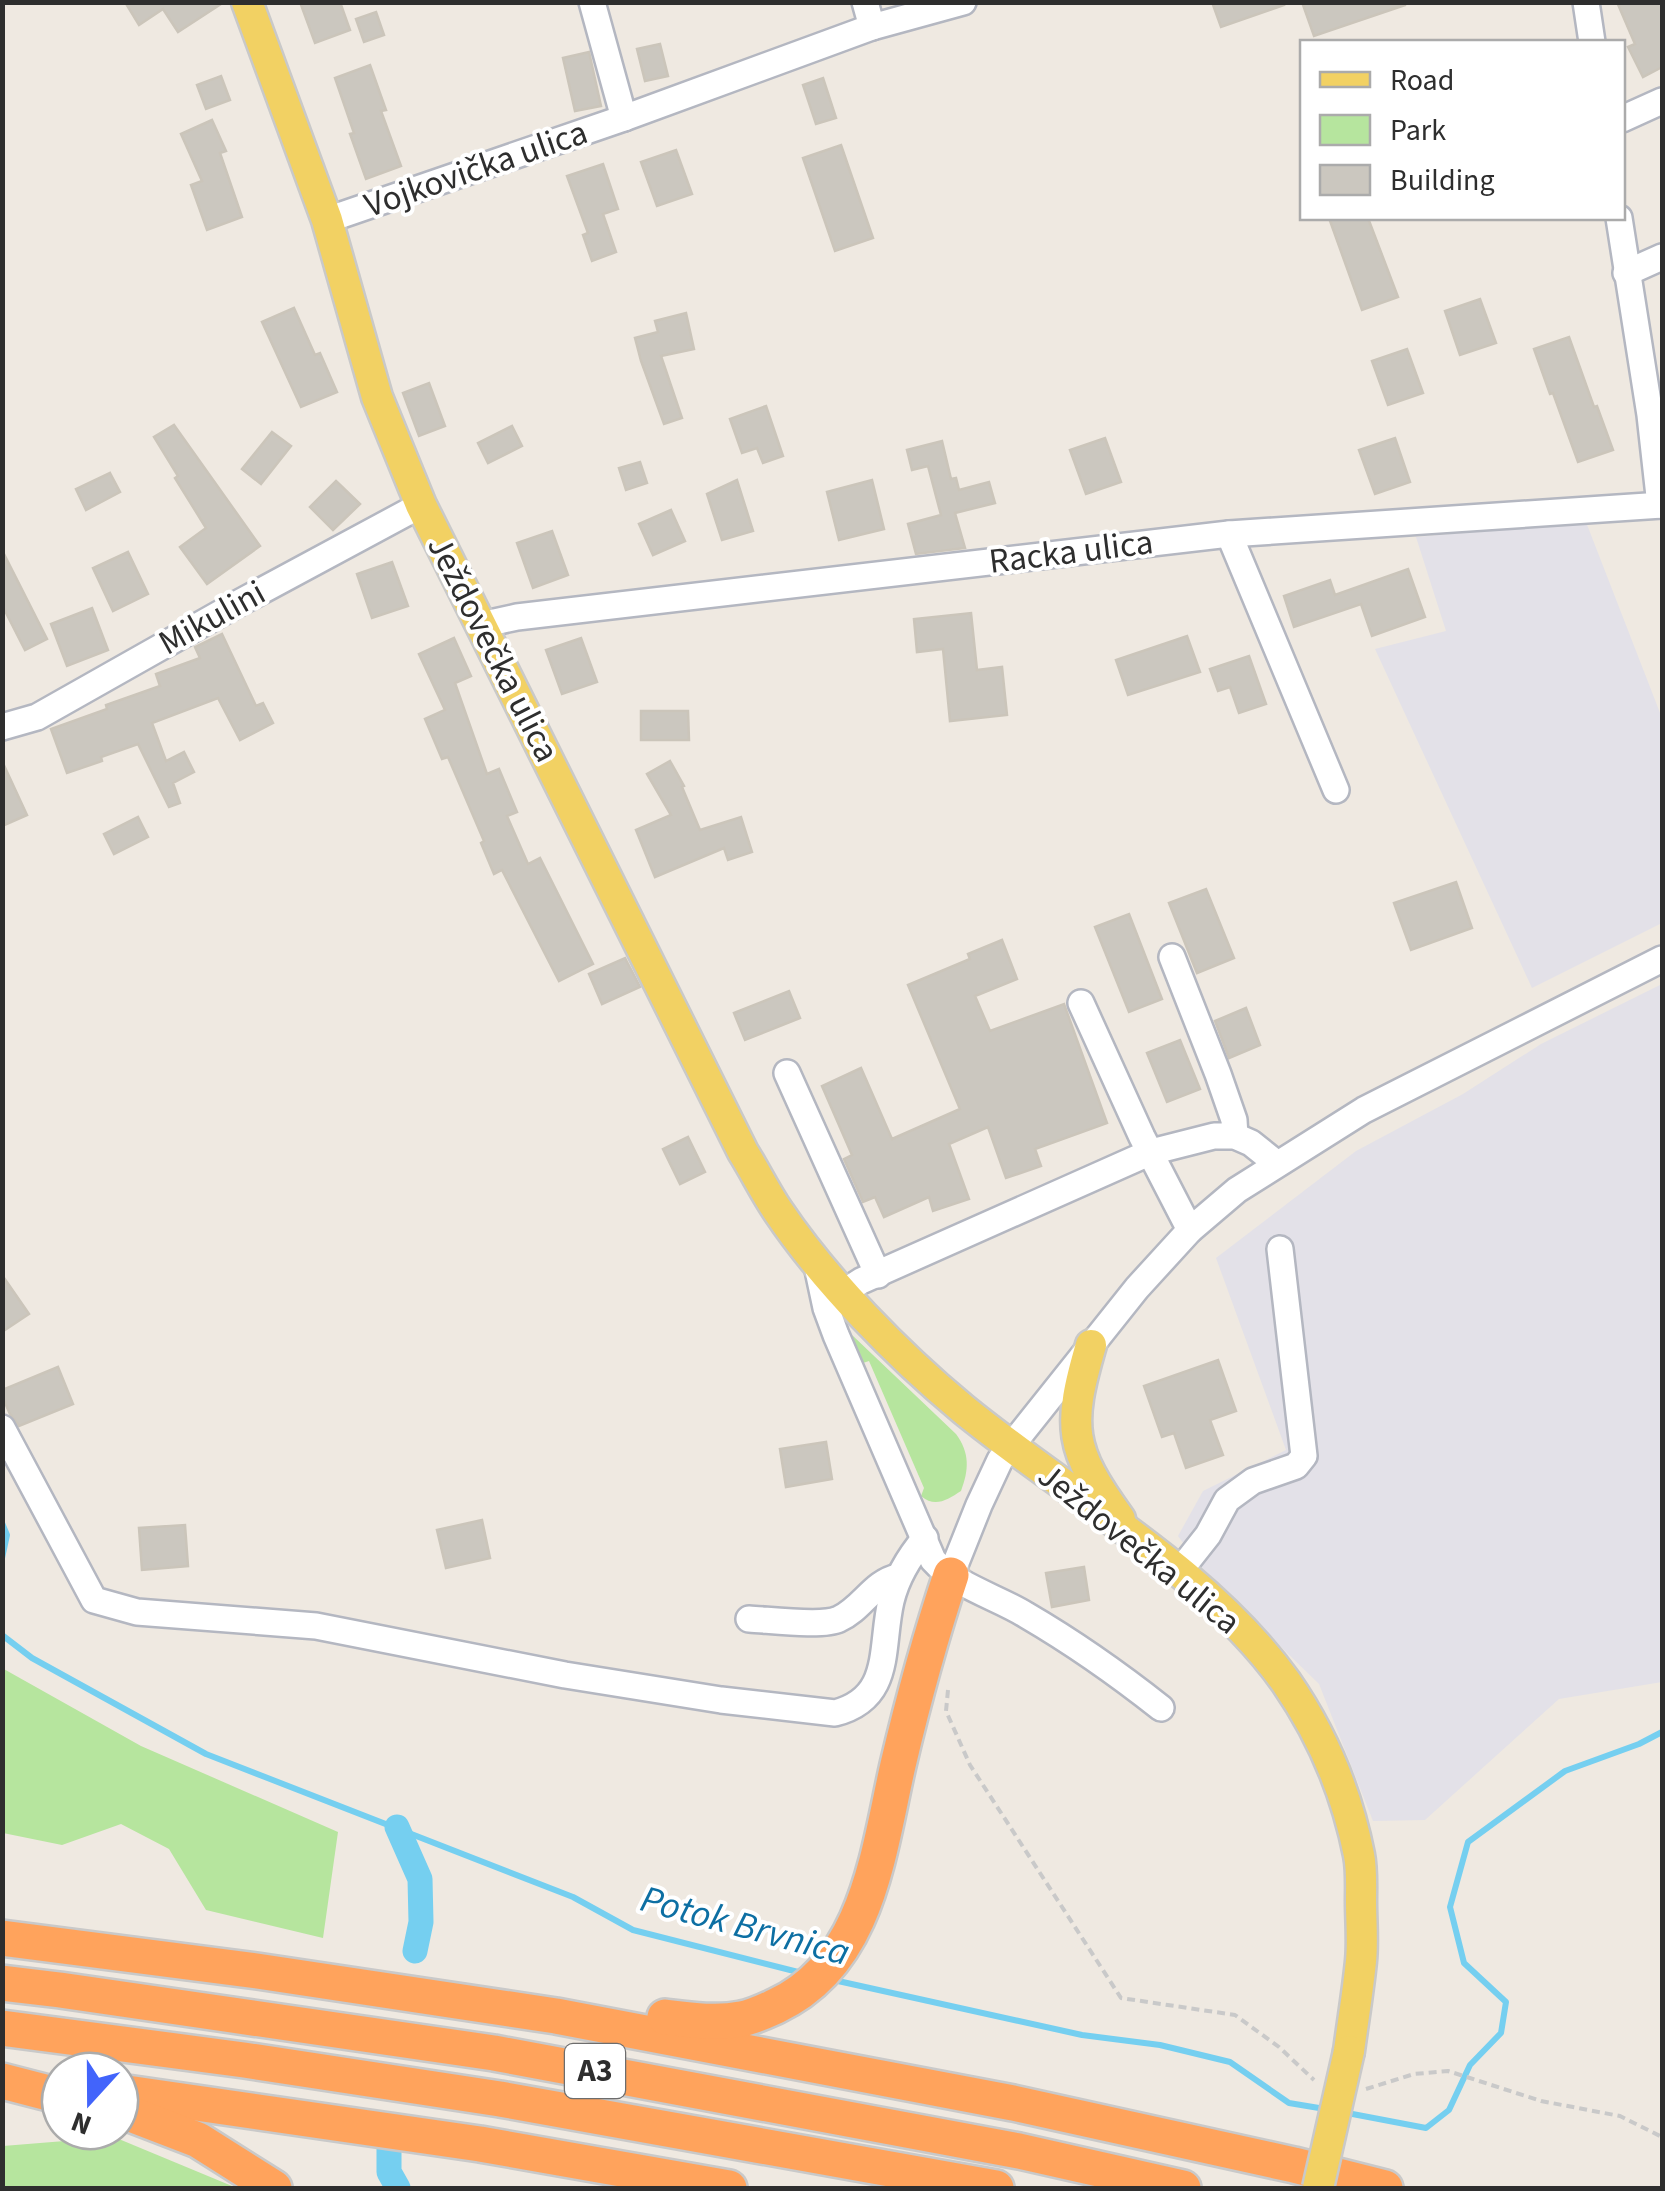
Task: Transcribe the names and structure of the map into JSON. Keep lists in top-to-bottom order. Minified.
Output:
{"streets":{"highway":["A3"],"main road":["Ježdovečka ulica"],"street":["Vojkovička ulica","Racka ulica","Mikulini"]},"crossings":[["Vojkovička ulica","Ježdovečka ulica"],["Racka ulica","Ježdovečka ulica"],["Mikulini","Ježdovečka ulica"]],"water":["Potok Brvnica"],"legend":["Road","Park","Building"],"north":"bottom"}
